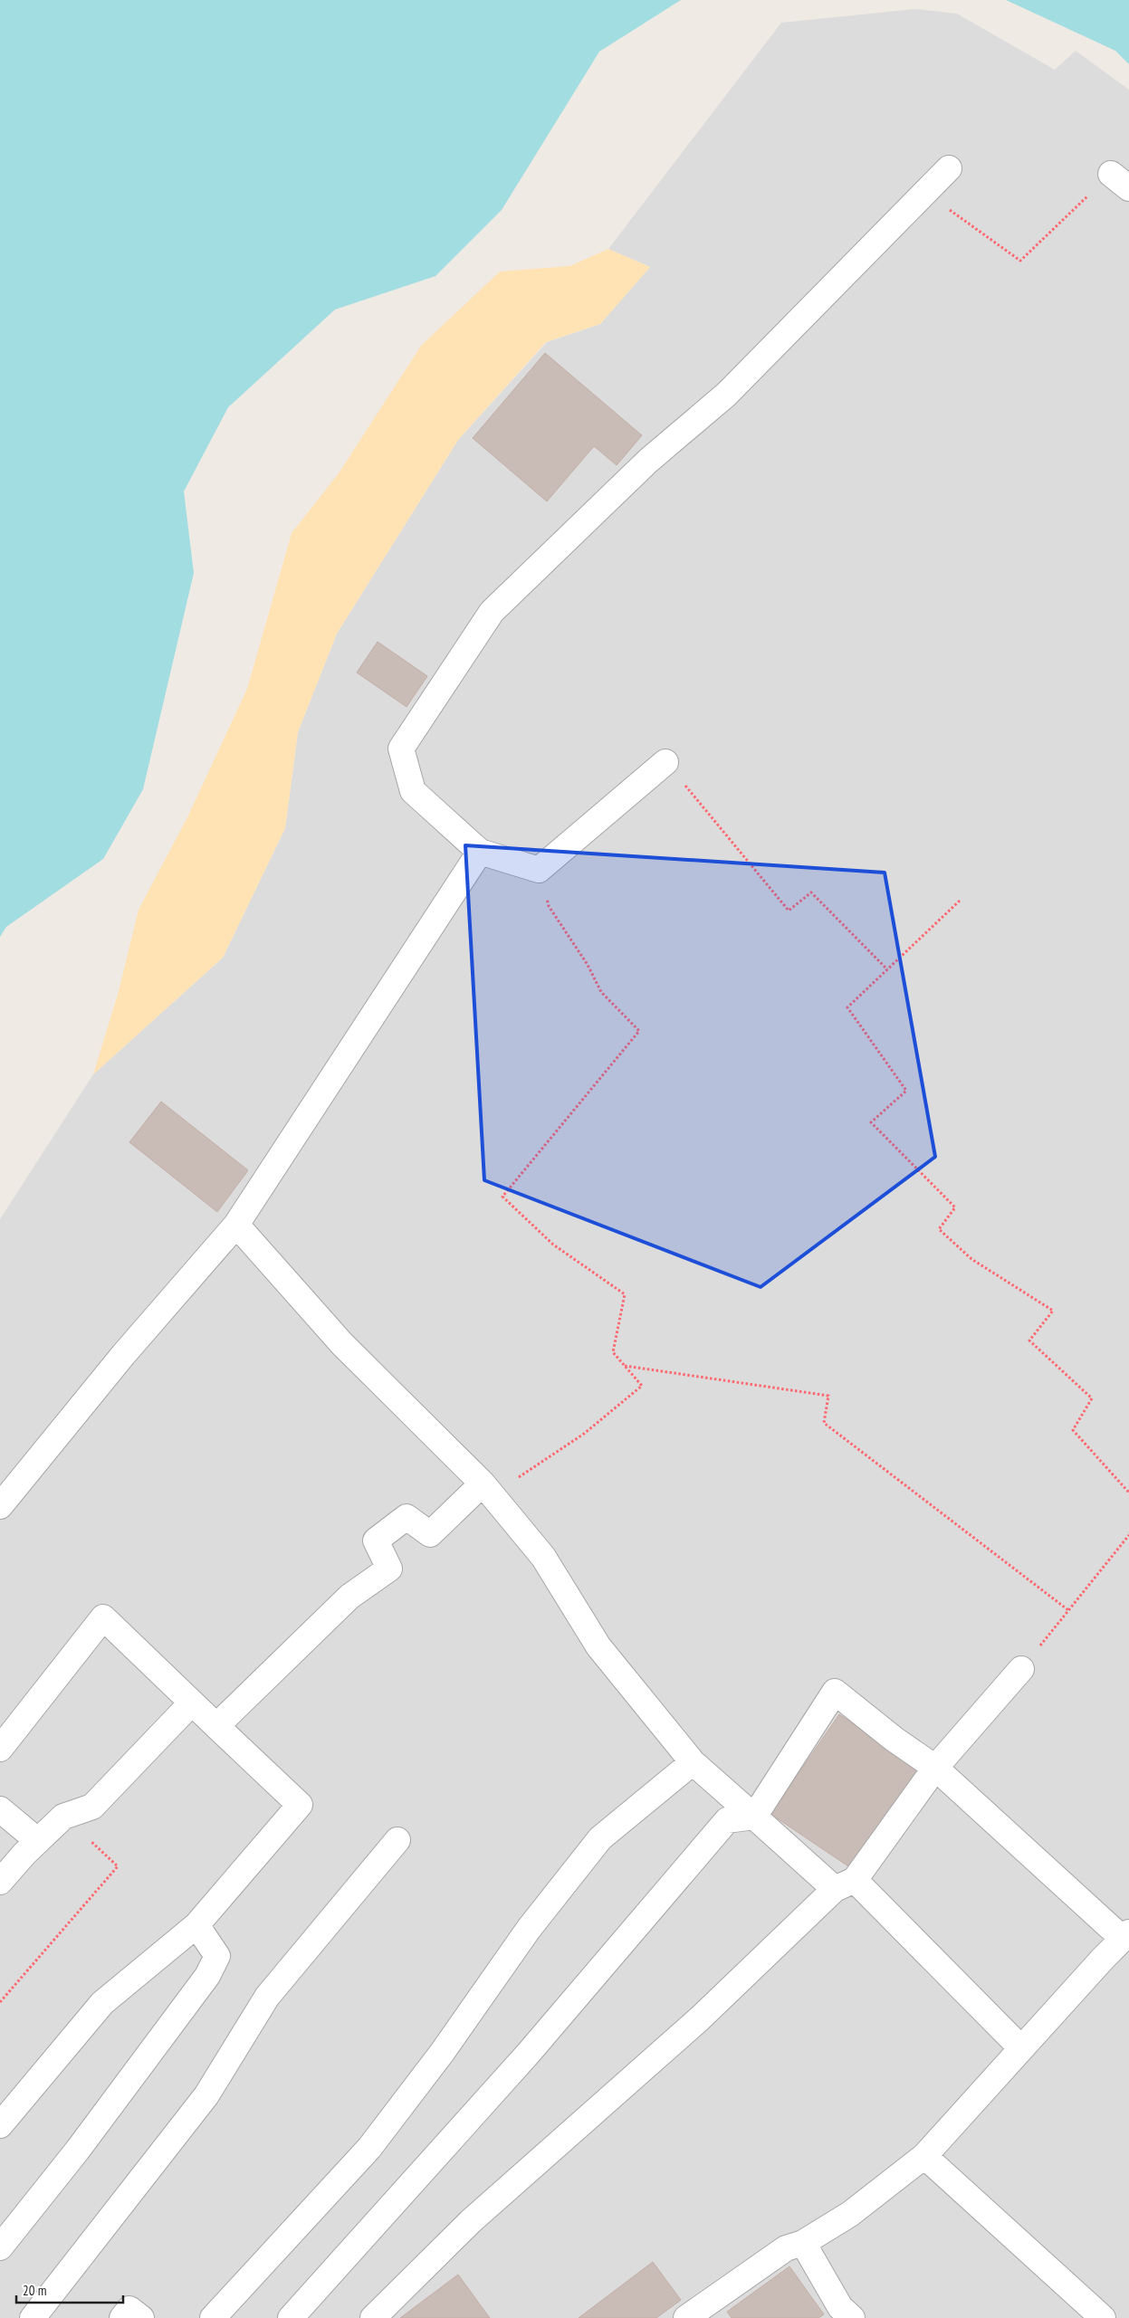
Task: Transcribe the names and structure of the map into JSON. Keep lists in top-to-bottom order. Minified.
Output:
{"scale_bar":"20 m"}
